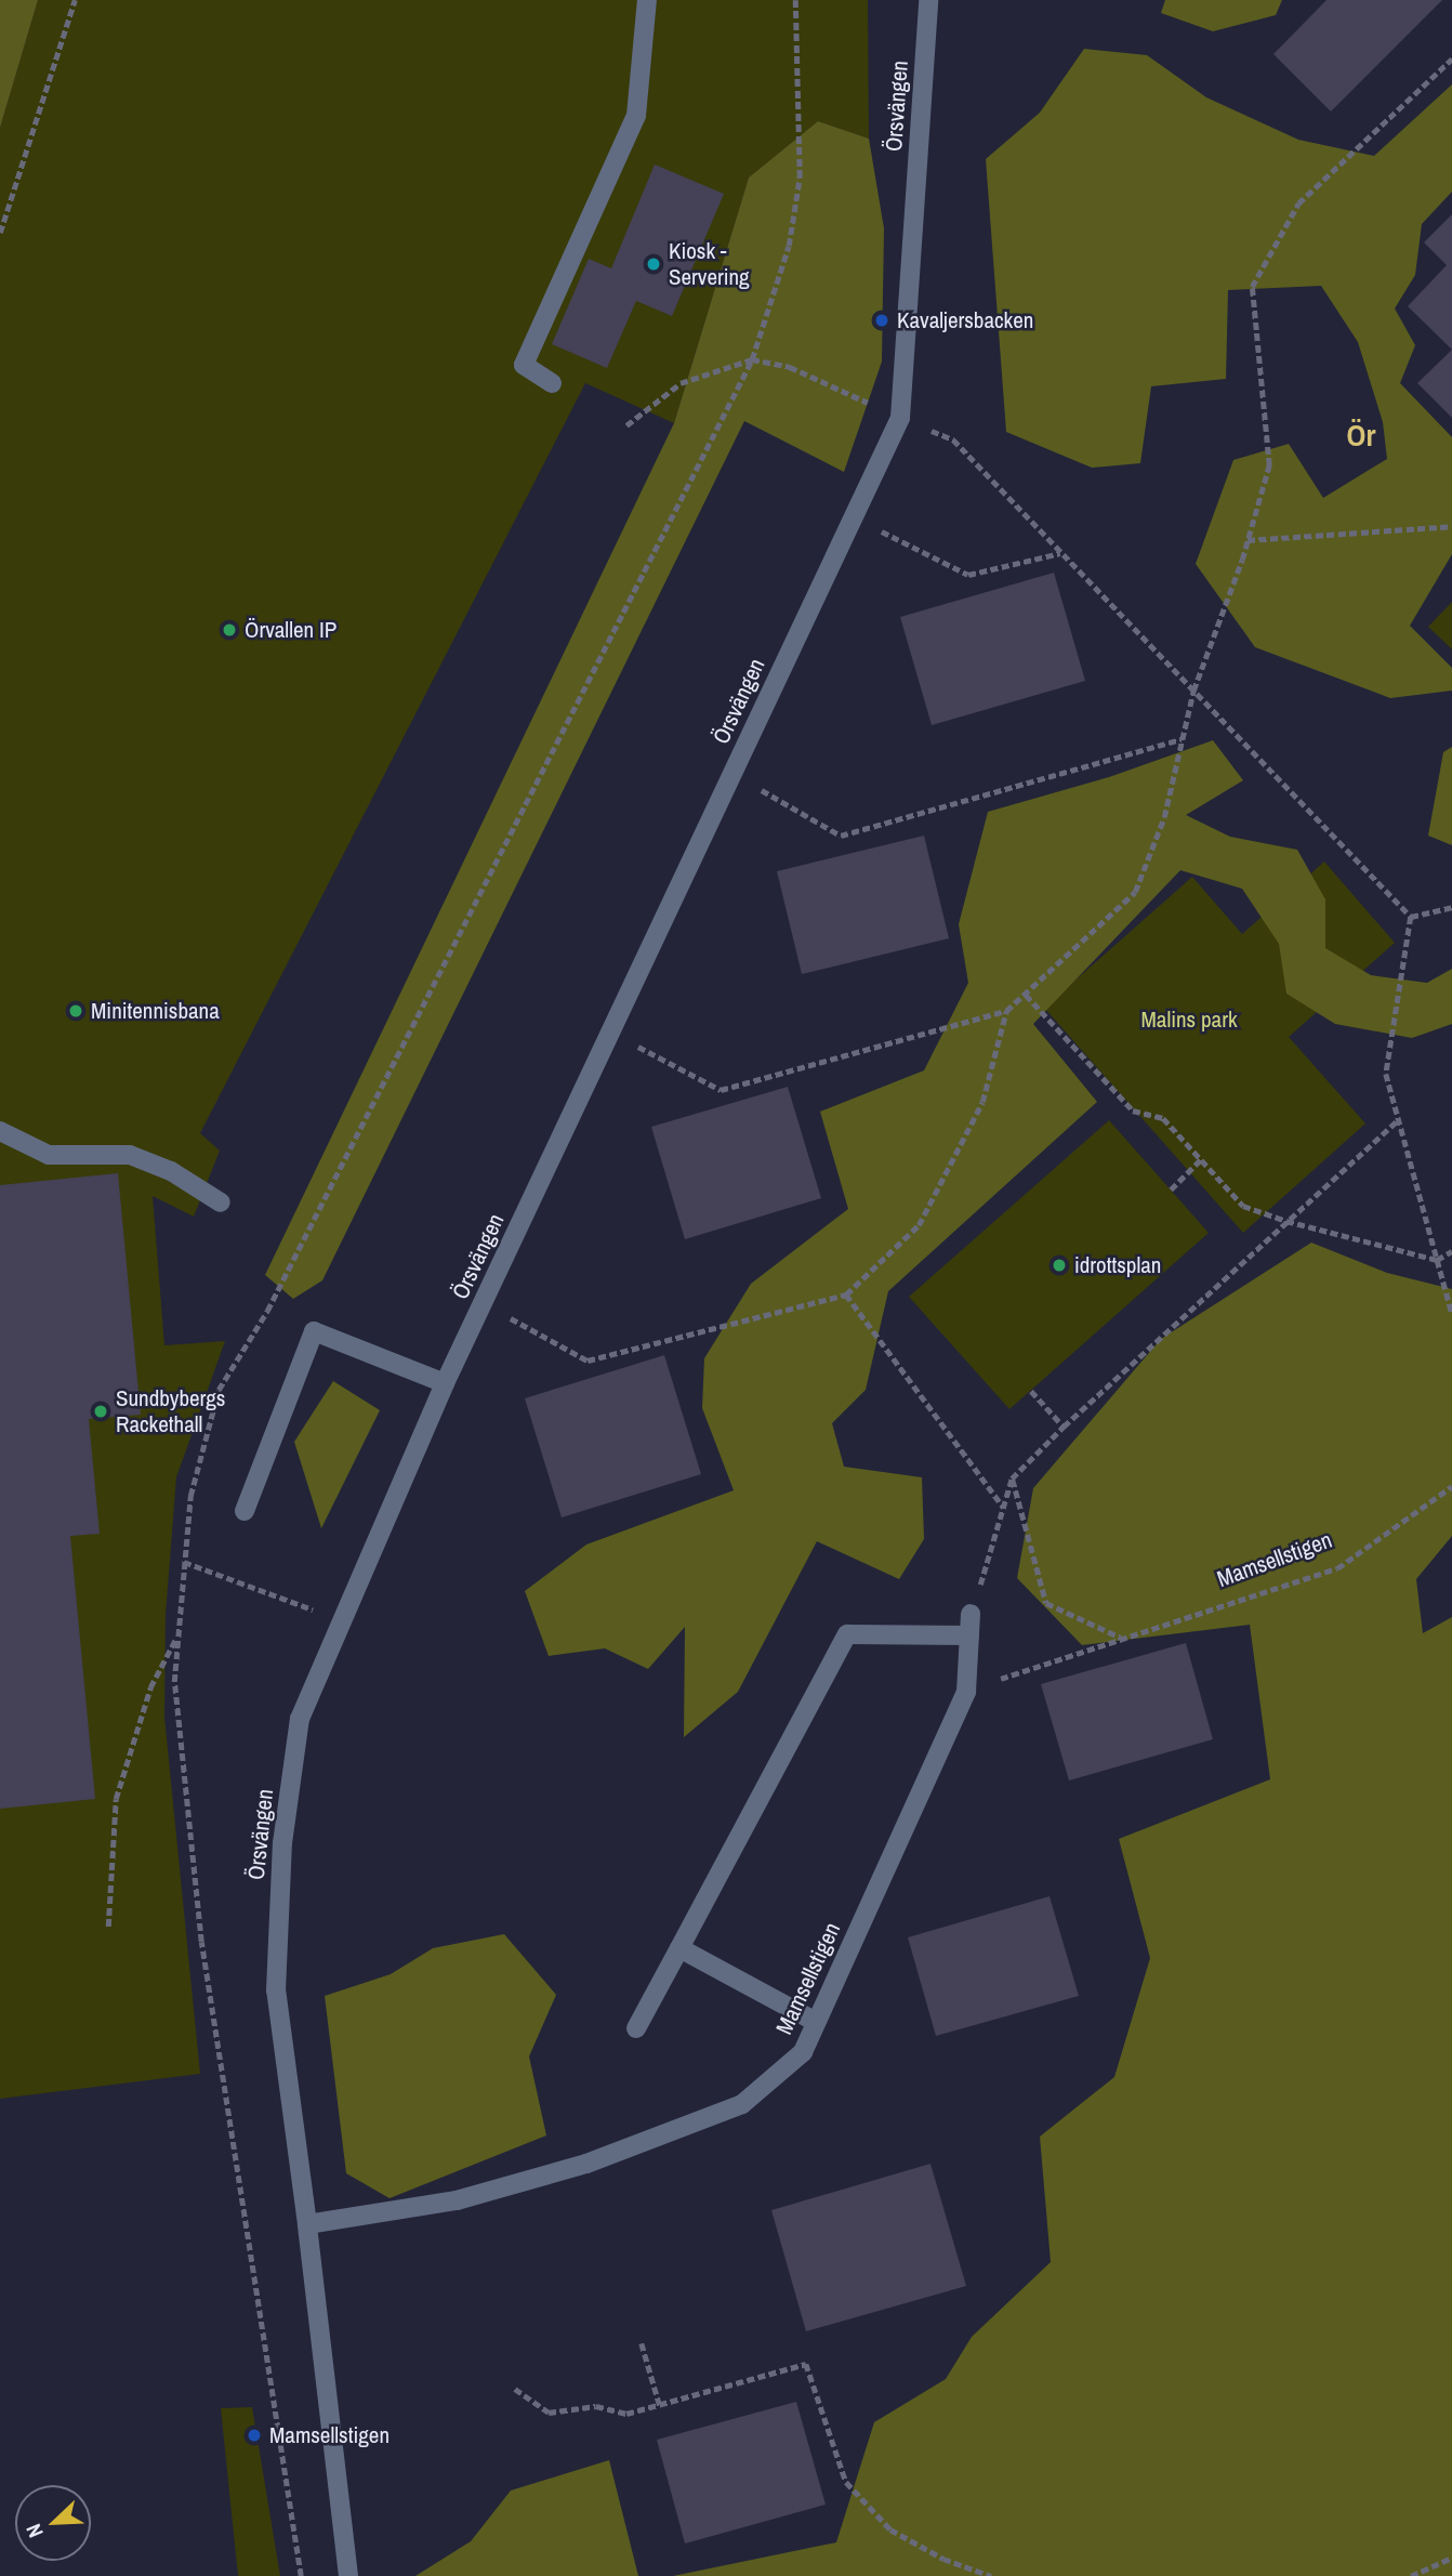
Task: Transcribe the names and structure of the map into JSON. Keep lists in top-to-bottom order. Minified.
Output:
{"streets":{"street":["Örsvängen","Mamsellstigen"]},"crossings":[["Örsvängen","Mamsellstigen"]],"districts":["Ör"],"parks":["Malins park"],"places":["Kiosk - Servering","Kavaljersbacken","Örvallen IP","Minitennisbana","idrottsplan","Sundbybergs Rackethall","Mamsellstigen"],"north":"bottom left"}
